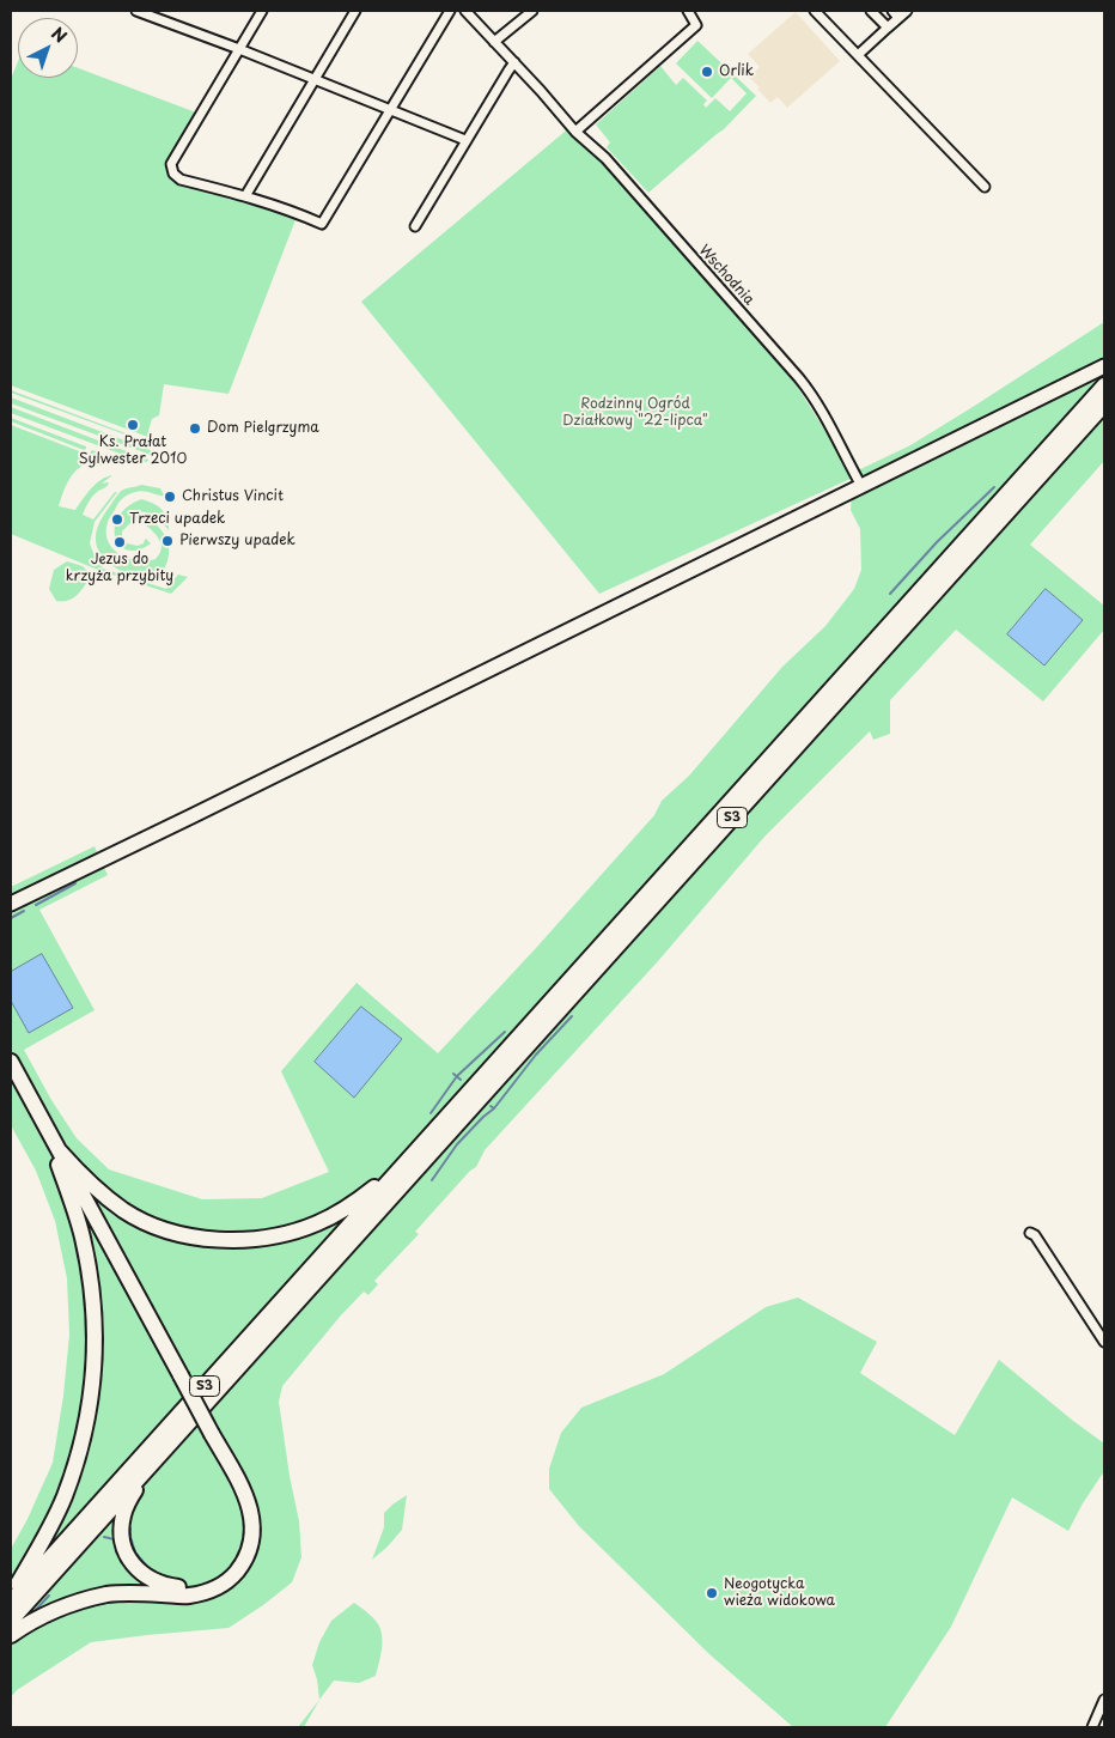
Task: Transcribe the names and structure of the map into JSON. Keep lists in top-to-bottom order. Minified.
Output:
{"streets":{"highway":["S3"],"street":["Wschodnia"]},"parks":["Rodzinny Ogród Działkowy \"22-lipca\""],"places":["Orlik","Ks. Prałat Sylwester 2010","Dom Pielgrzyma","Christus Vincit","Trzeci upadek","Pierwszy upadek","Jezus do krzyża przybity","Neogotycka wieża widokowa"],"north":"top right"}
